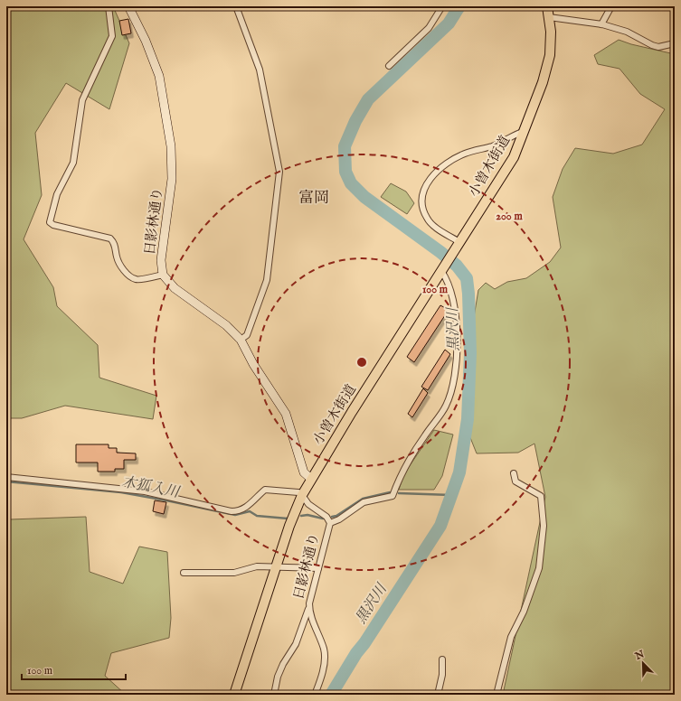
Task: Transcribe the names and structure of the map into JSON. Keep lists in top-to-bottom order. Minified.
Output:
{"streets":{"main road":["小曽木街道"],"street":["日影林通り"]},"crossings":[["小曽木街道","日影林通り"]],"districts":["富岡"],"water":["黒沢川","木狐入川"],"scale_bar":"100 m","north":"top left","rings":["200 m","100 m"]}
